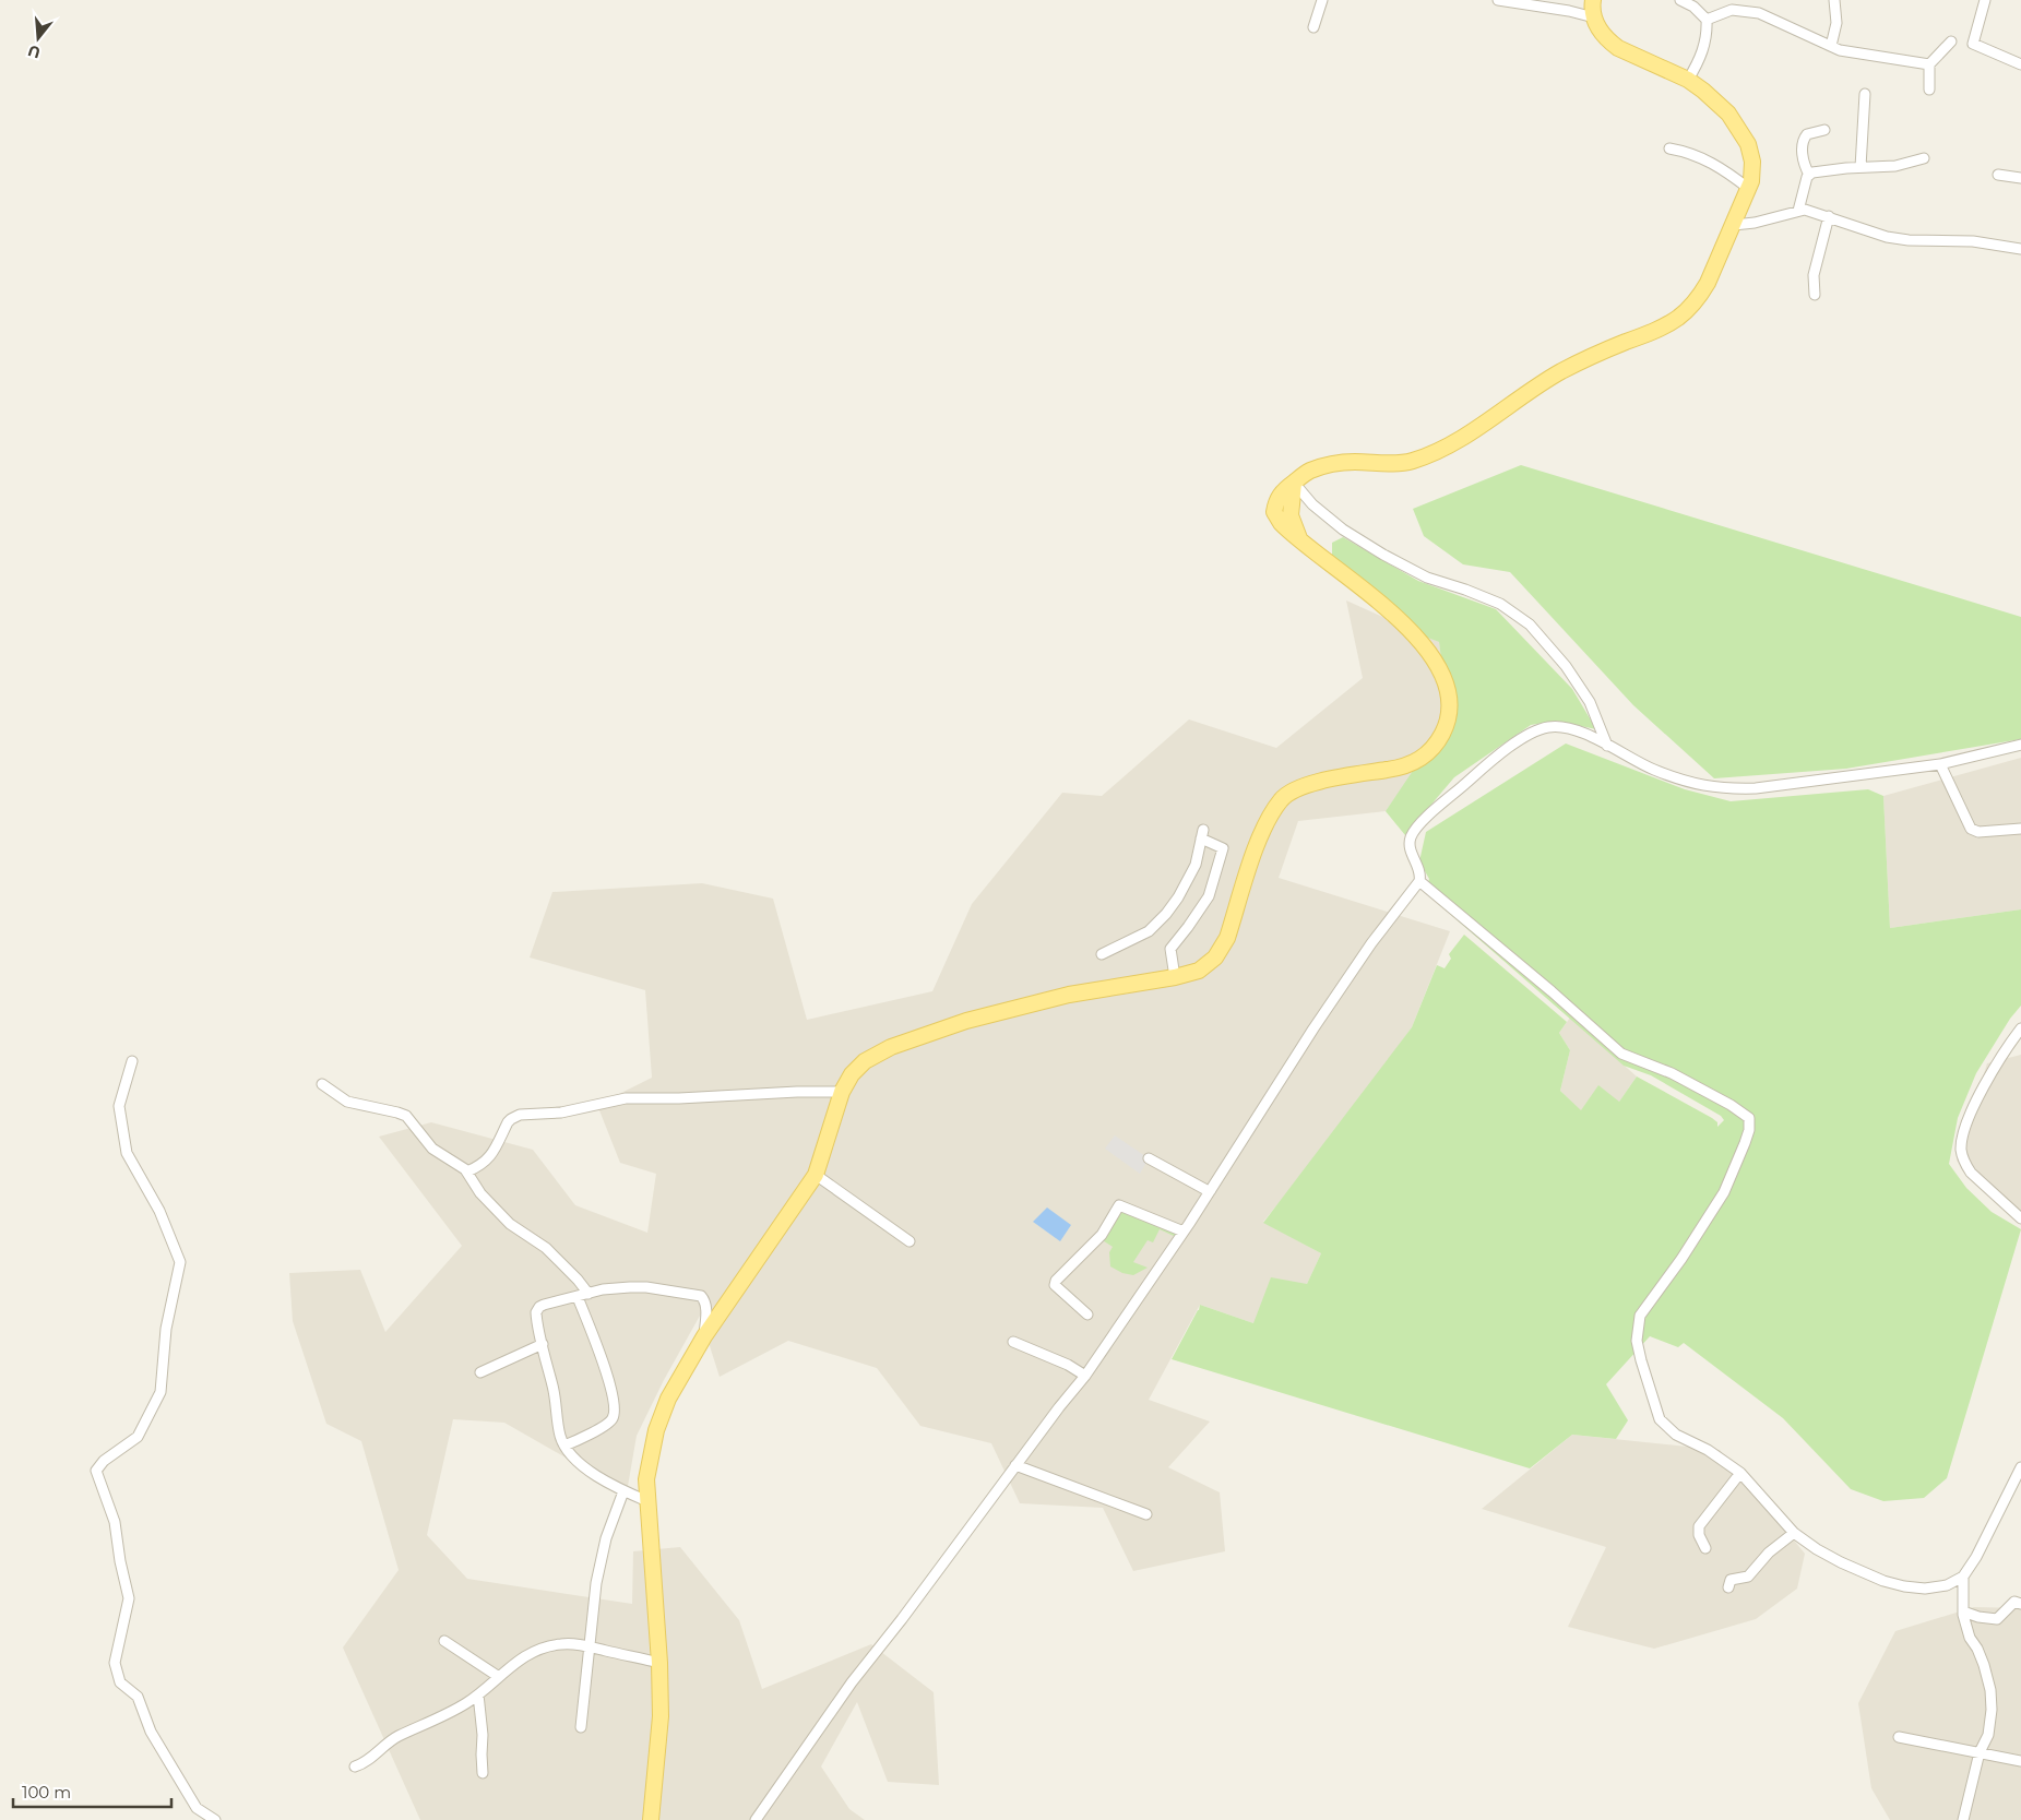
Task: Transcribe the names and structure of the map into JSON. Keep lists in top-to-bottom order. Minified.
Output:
{"scale_bar":"100 m","north":"bottom"}
